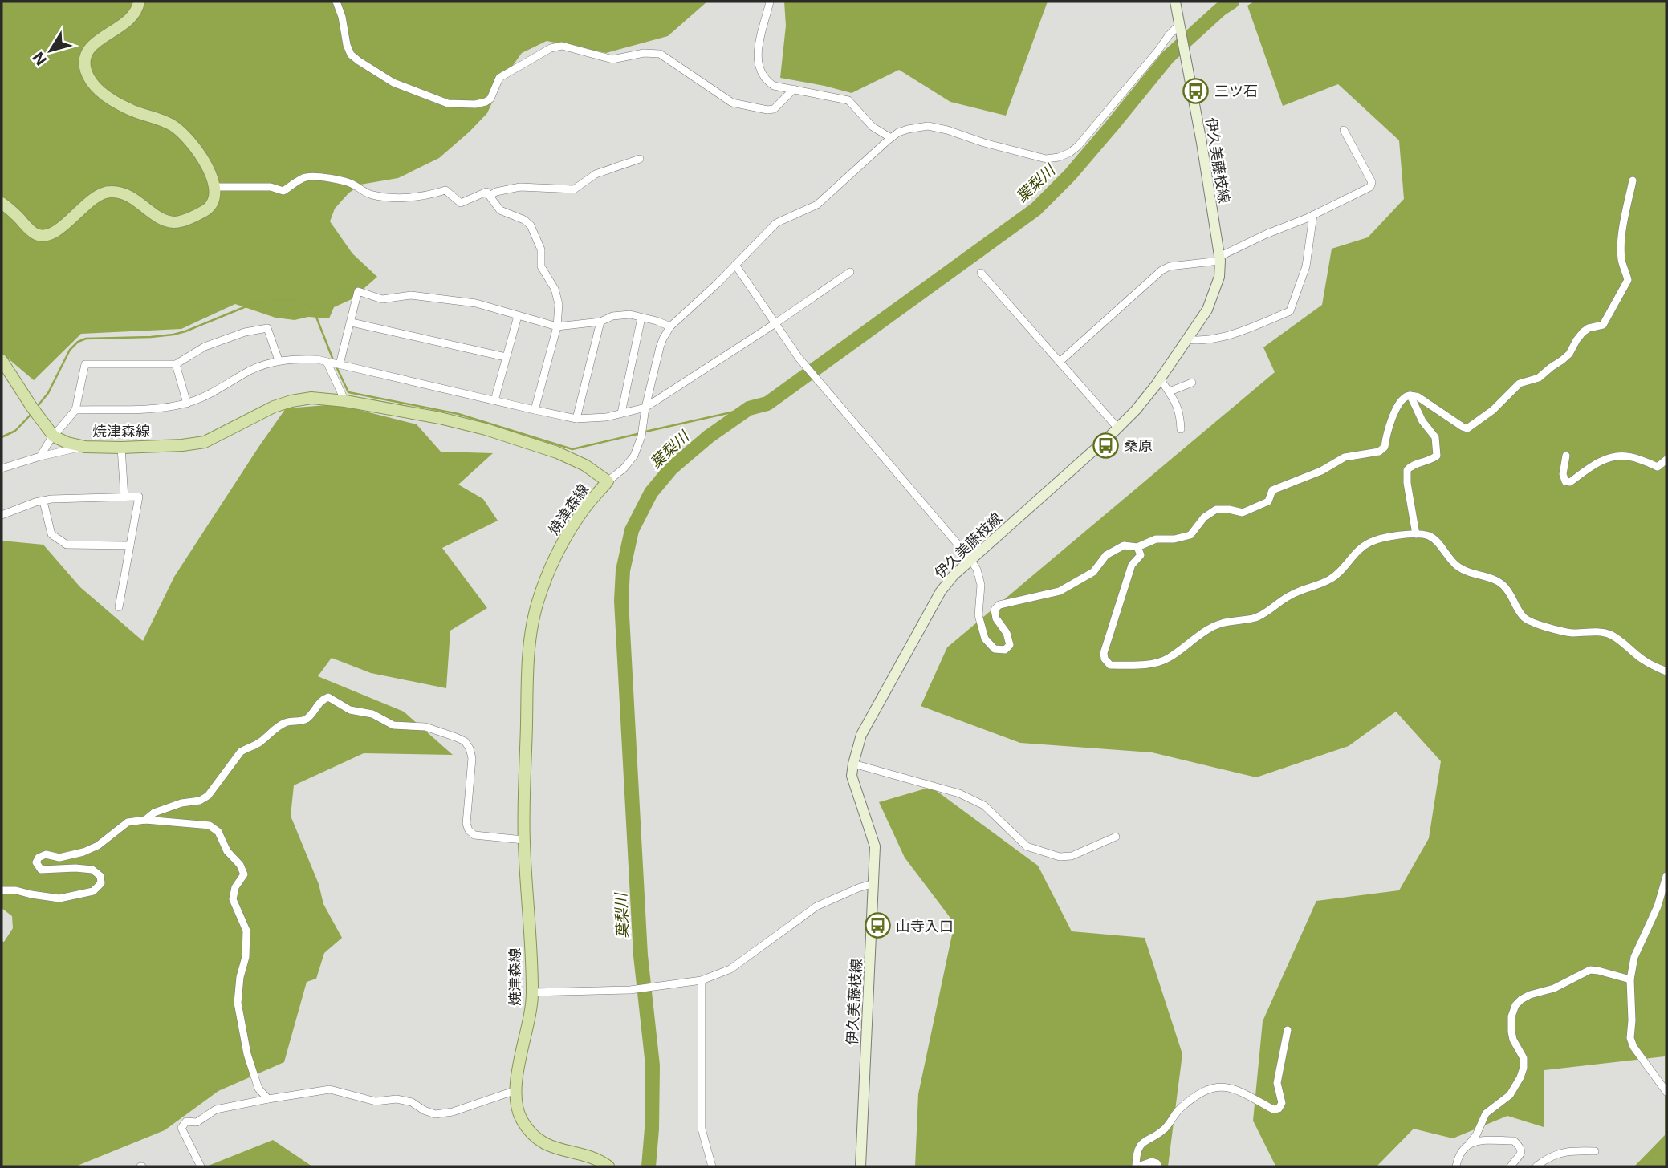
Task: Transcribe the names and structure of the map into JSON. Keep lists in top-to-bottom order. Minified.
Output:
{"streets":{"main road":["伊久美藤枝線","焼津森線"]},"water":["葉梨川"],"places":{"bus stop":["三ツ石","桑原","山寺入口"]},"north":"bottom left"}
